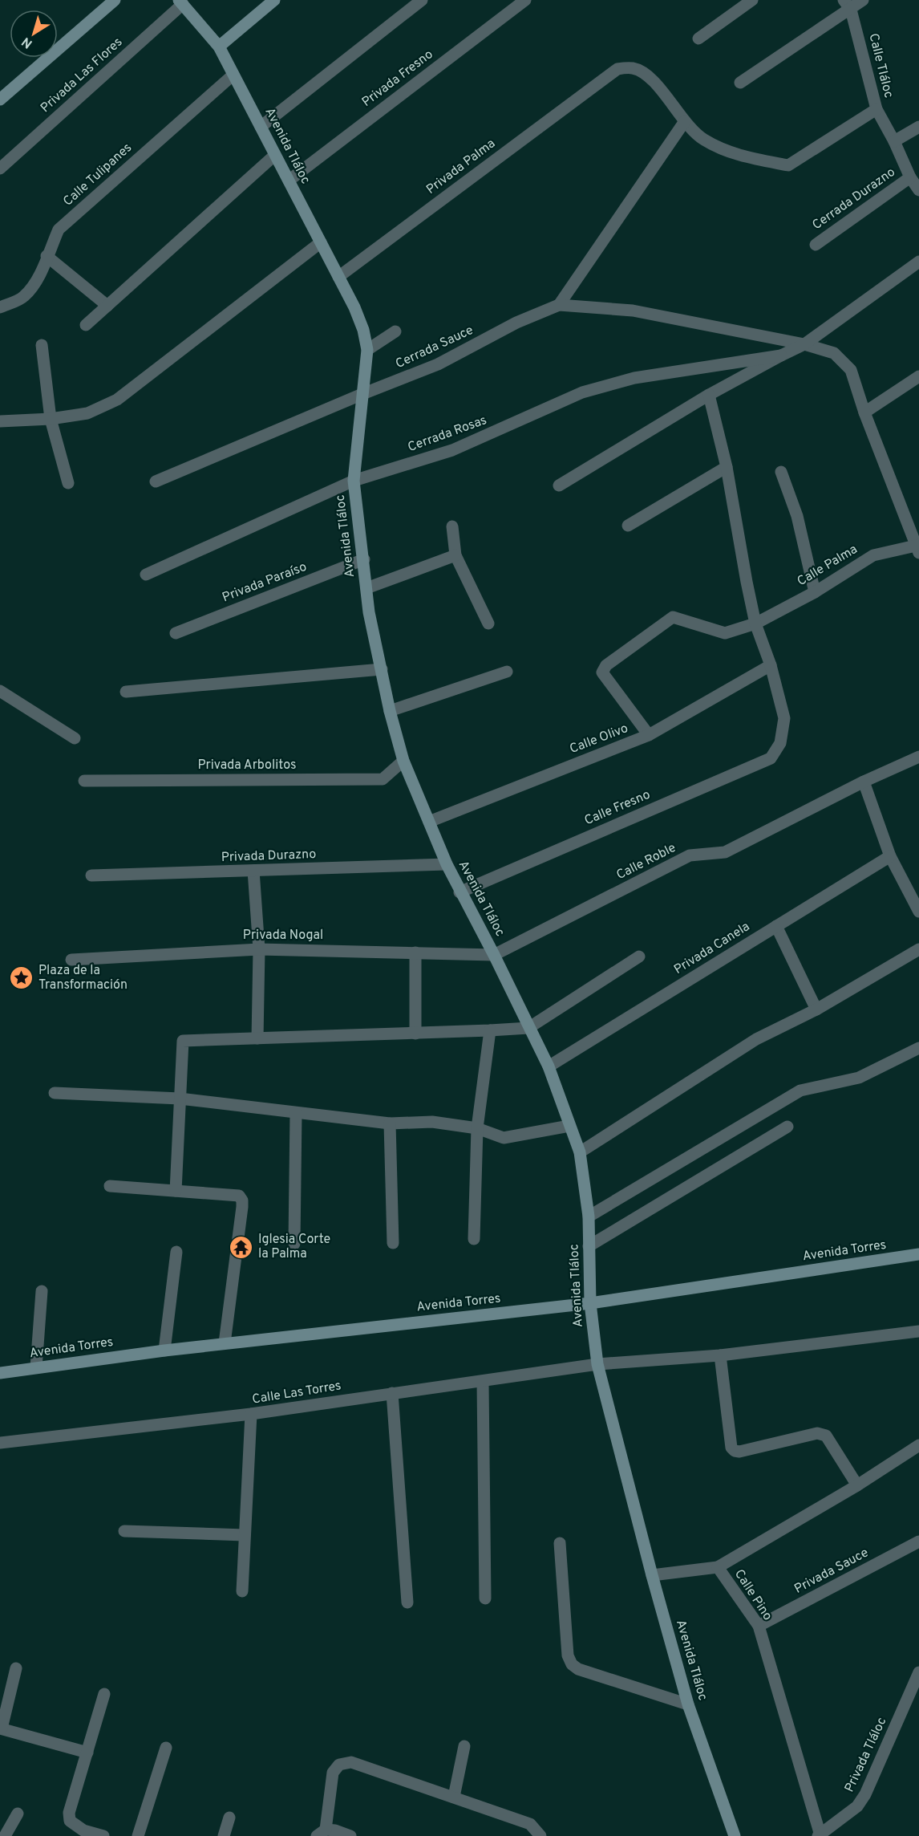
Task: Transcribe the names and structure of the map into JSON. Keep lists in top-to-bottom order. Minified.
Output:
{"streets":{"main road":["Avenida Tláloc","Avenida Torres"],"street":["Calle Tláloc","Privada Las Flores","Privada Fresno","Privada Palma","Calle Tulipanes","Cerrada Durazno","Cerrada Sauce","Cerrada Rosas","Calle Palma","Privada Paraíso","Calle Olivo","Privada Arbolitos","Calle Fresno","Privada Durazno","Calle Roble","Privada Nogal","Privada Canela","Calle Las Torres","Privada Sauce","Calle Pino","Privada Tláloc"]},"crossings":[["Calle Tláloc","Privada Palma"],["Calle Tláloc","Cerrada Durazno"],["Privada Las Flores","Avenida Tláloc"],["Privada Fresno","Avenida Tláloc"],["Avenida Tláloc","Privada Palma"],["Avenida Tláloc","Calle Tulipanes"],["Avenida Tláloc","Cerrada Sauce"],["Avenida Tláloc","Cerrada Rosas"],["Avenida Tláloc","Privada Paraíso"],["Avenida Tláloc","Calle Olivo"],["Avenida Tláloc","Privada Arbolitos"],["Avenida Tláloc","Calle Fresno"],["Avenida Tláloc","Privada Durazno"],["Avenida Tláloc","Calle Roble"],["Avenida Tláloc","Privada Nogal"],["Avenida Tláloc","Privada Canela"],["Avenida Tláloc","Avenida Torres"],["Avenida Tláloc","Calle Las Torres"],["Calle Palma","Calle Olivo"],["Calle Olivo","Calle Fresno"],["Calle Roble","Privada Nogal"],["Privada Sauce","Calle Pino"],["Calle Pino","Privada Tláloc"]],"places":{"place":["Plaza de la Transformación"],"temple":["Iglesia Corte la Palma"]},"north":"bottom left"}
